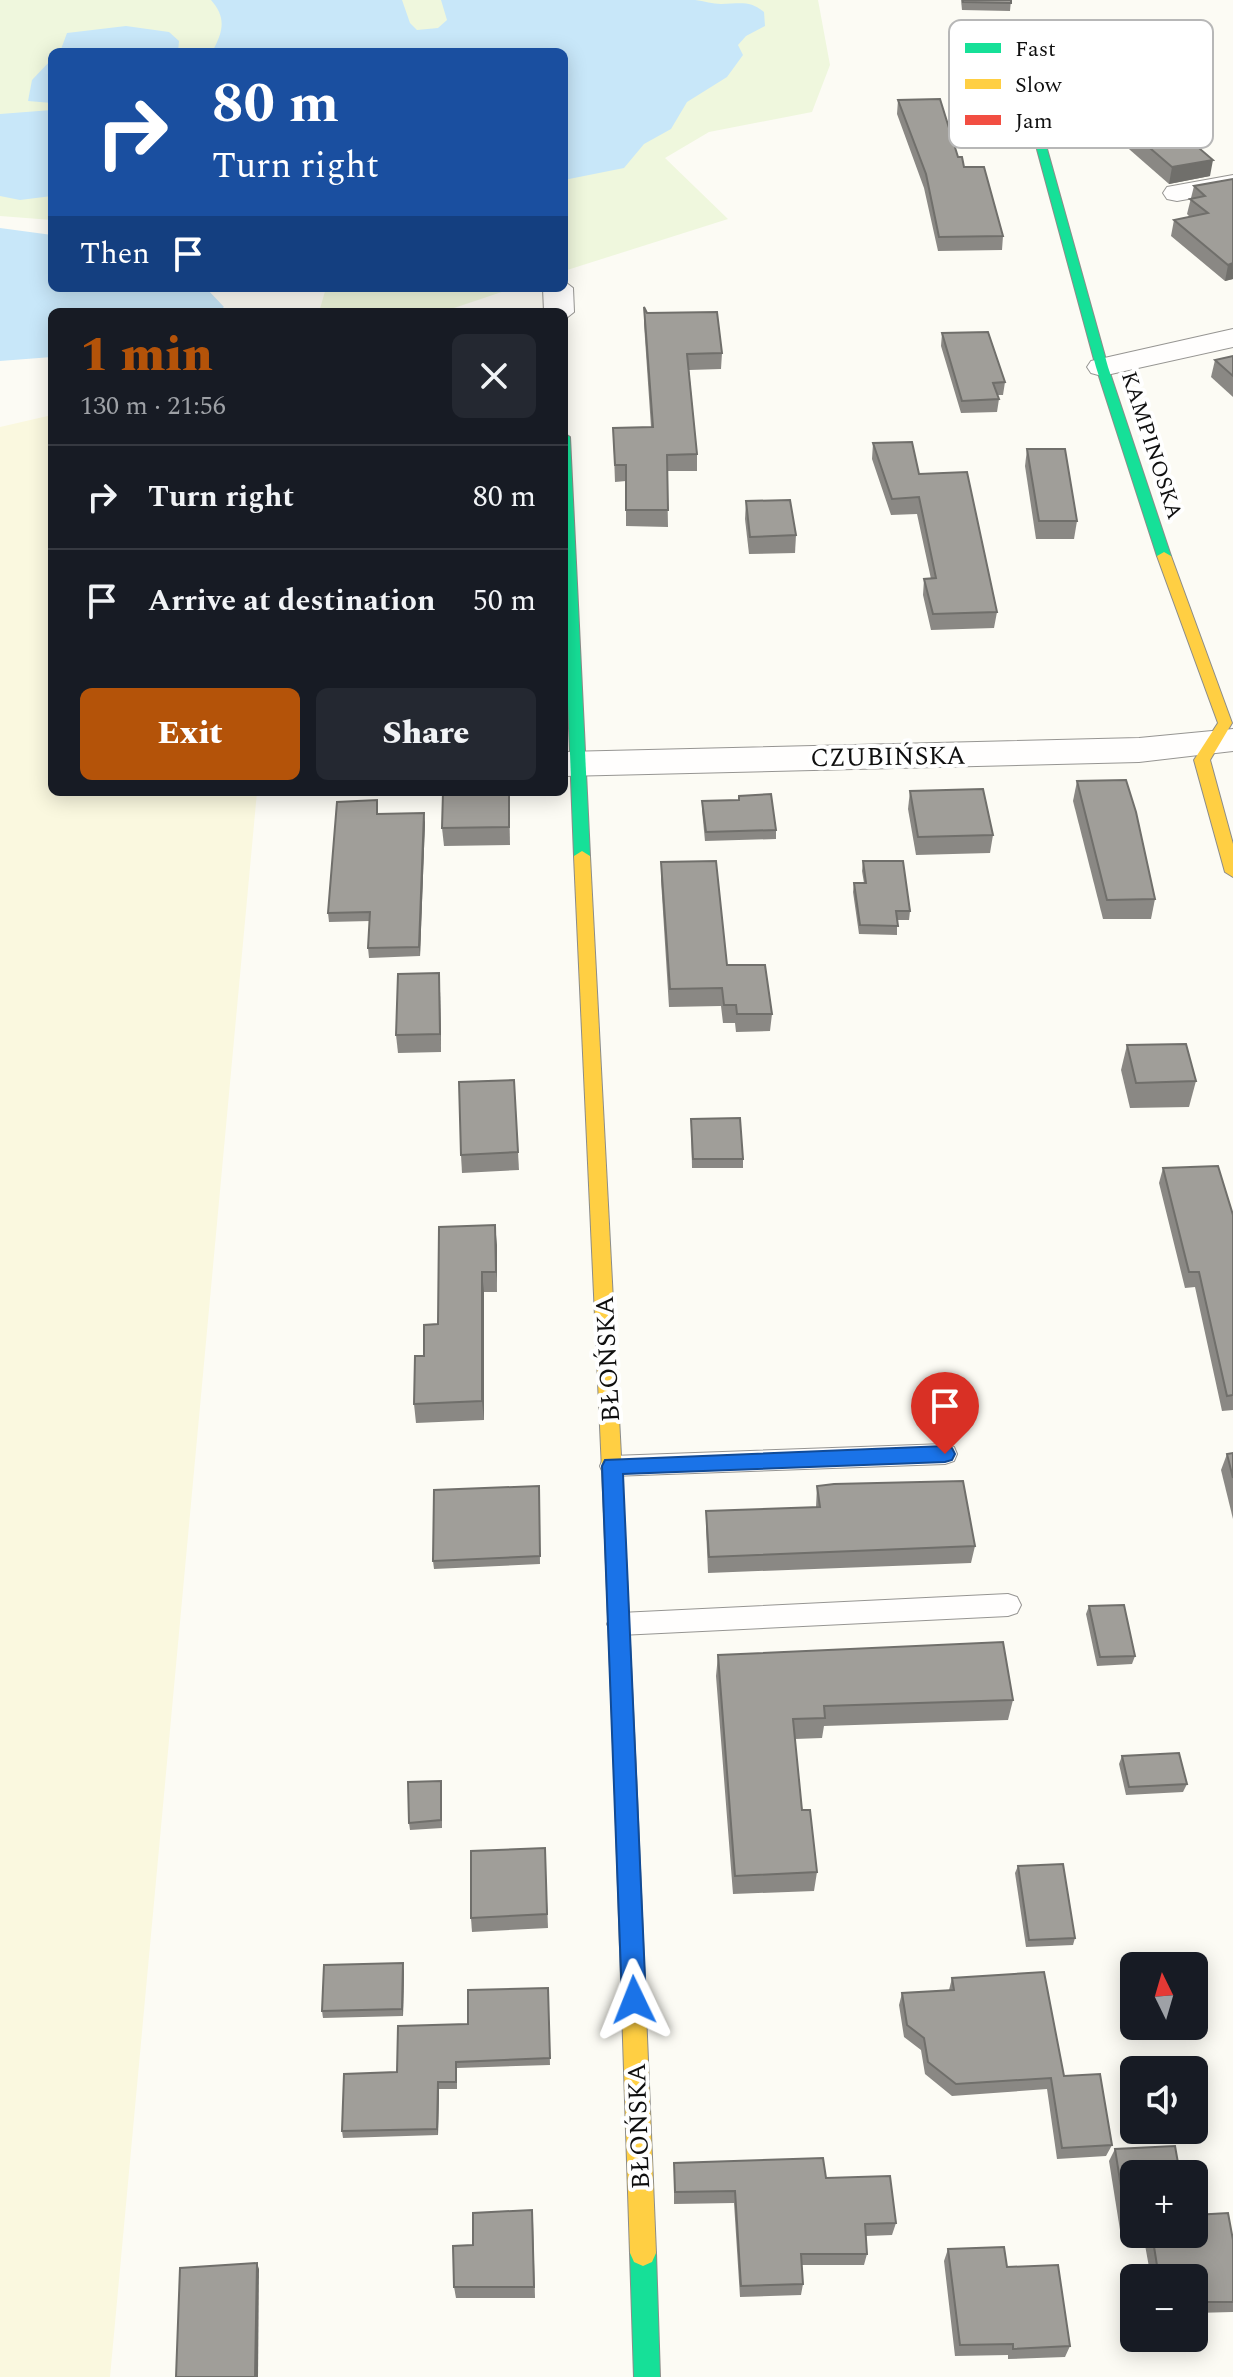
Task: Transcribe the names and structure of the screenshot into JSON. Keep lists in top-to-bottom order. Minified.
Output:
{"streets":{"street":["KAMPINOSKA","CZUBIŃSKA","BŁOŃSKA"]},"crossings":[["KAMPINOSKA","CZUBIŃSKA"],["CZUBIŃSKA","BŁOŃSKA"]],"legend":["Fast","Slow","Jam"],"north":"top","page":{"turn":["80 m","Turn right"],"then":"Then","heading":["1 min","130 m · 21:56"],"list":[{"name":"Turn right","value":"80 m"},{"name":"Arrive at destination","value":"50 m"}],"buttons":["Exit","Share"],"map_buttons":["+","−"]}}
